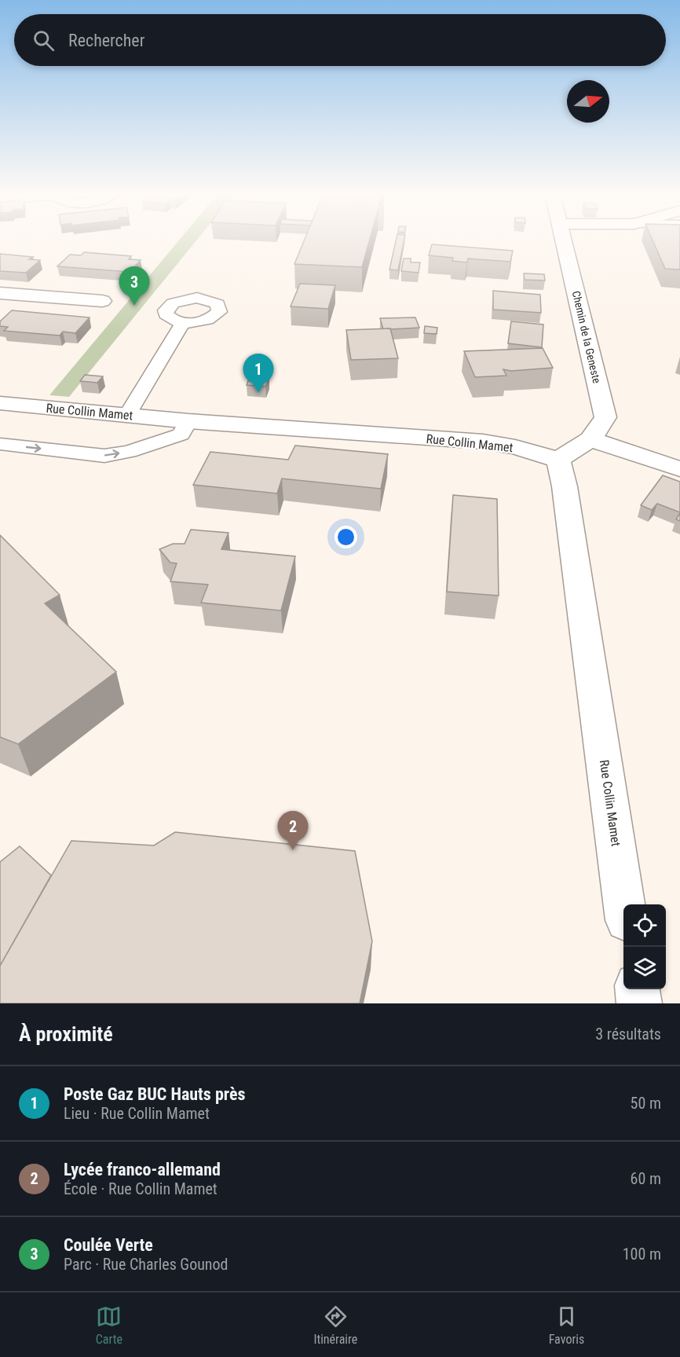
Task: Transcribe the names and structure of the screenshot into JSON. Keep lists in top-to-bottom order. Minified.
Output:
{"streets":{"street":["Chemin de la Geneste","Rue Collin Mamet"]},"crossings":[["Chemin de la Geneste","Rue Collin Mamet"]],"north":"right","page":{"search":"Rechercher","pins":["3","1","2"],"heading":["À proximité","3 résultats"],"list":[{"mark":"1","name":"Poste Gaz BUC Hauts près","note":"Lieu · Rue Collin Mamet","value":"50 m"},{"mark":"2","name":"Lycée franco-allemand","note":"École · Rue Collin Mamet","value":"60 m"},{"mark":"3","name":"Coulée Verte","note":"Parc · Rue Charles Gounod","value":"100 m"}],"nav":["Carte","Itinéraire","Favoris"]}}
